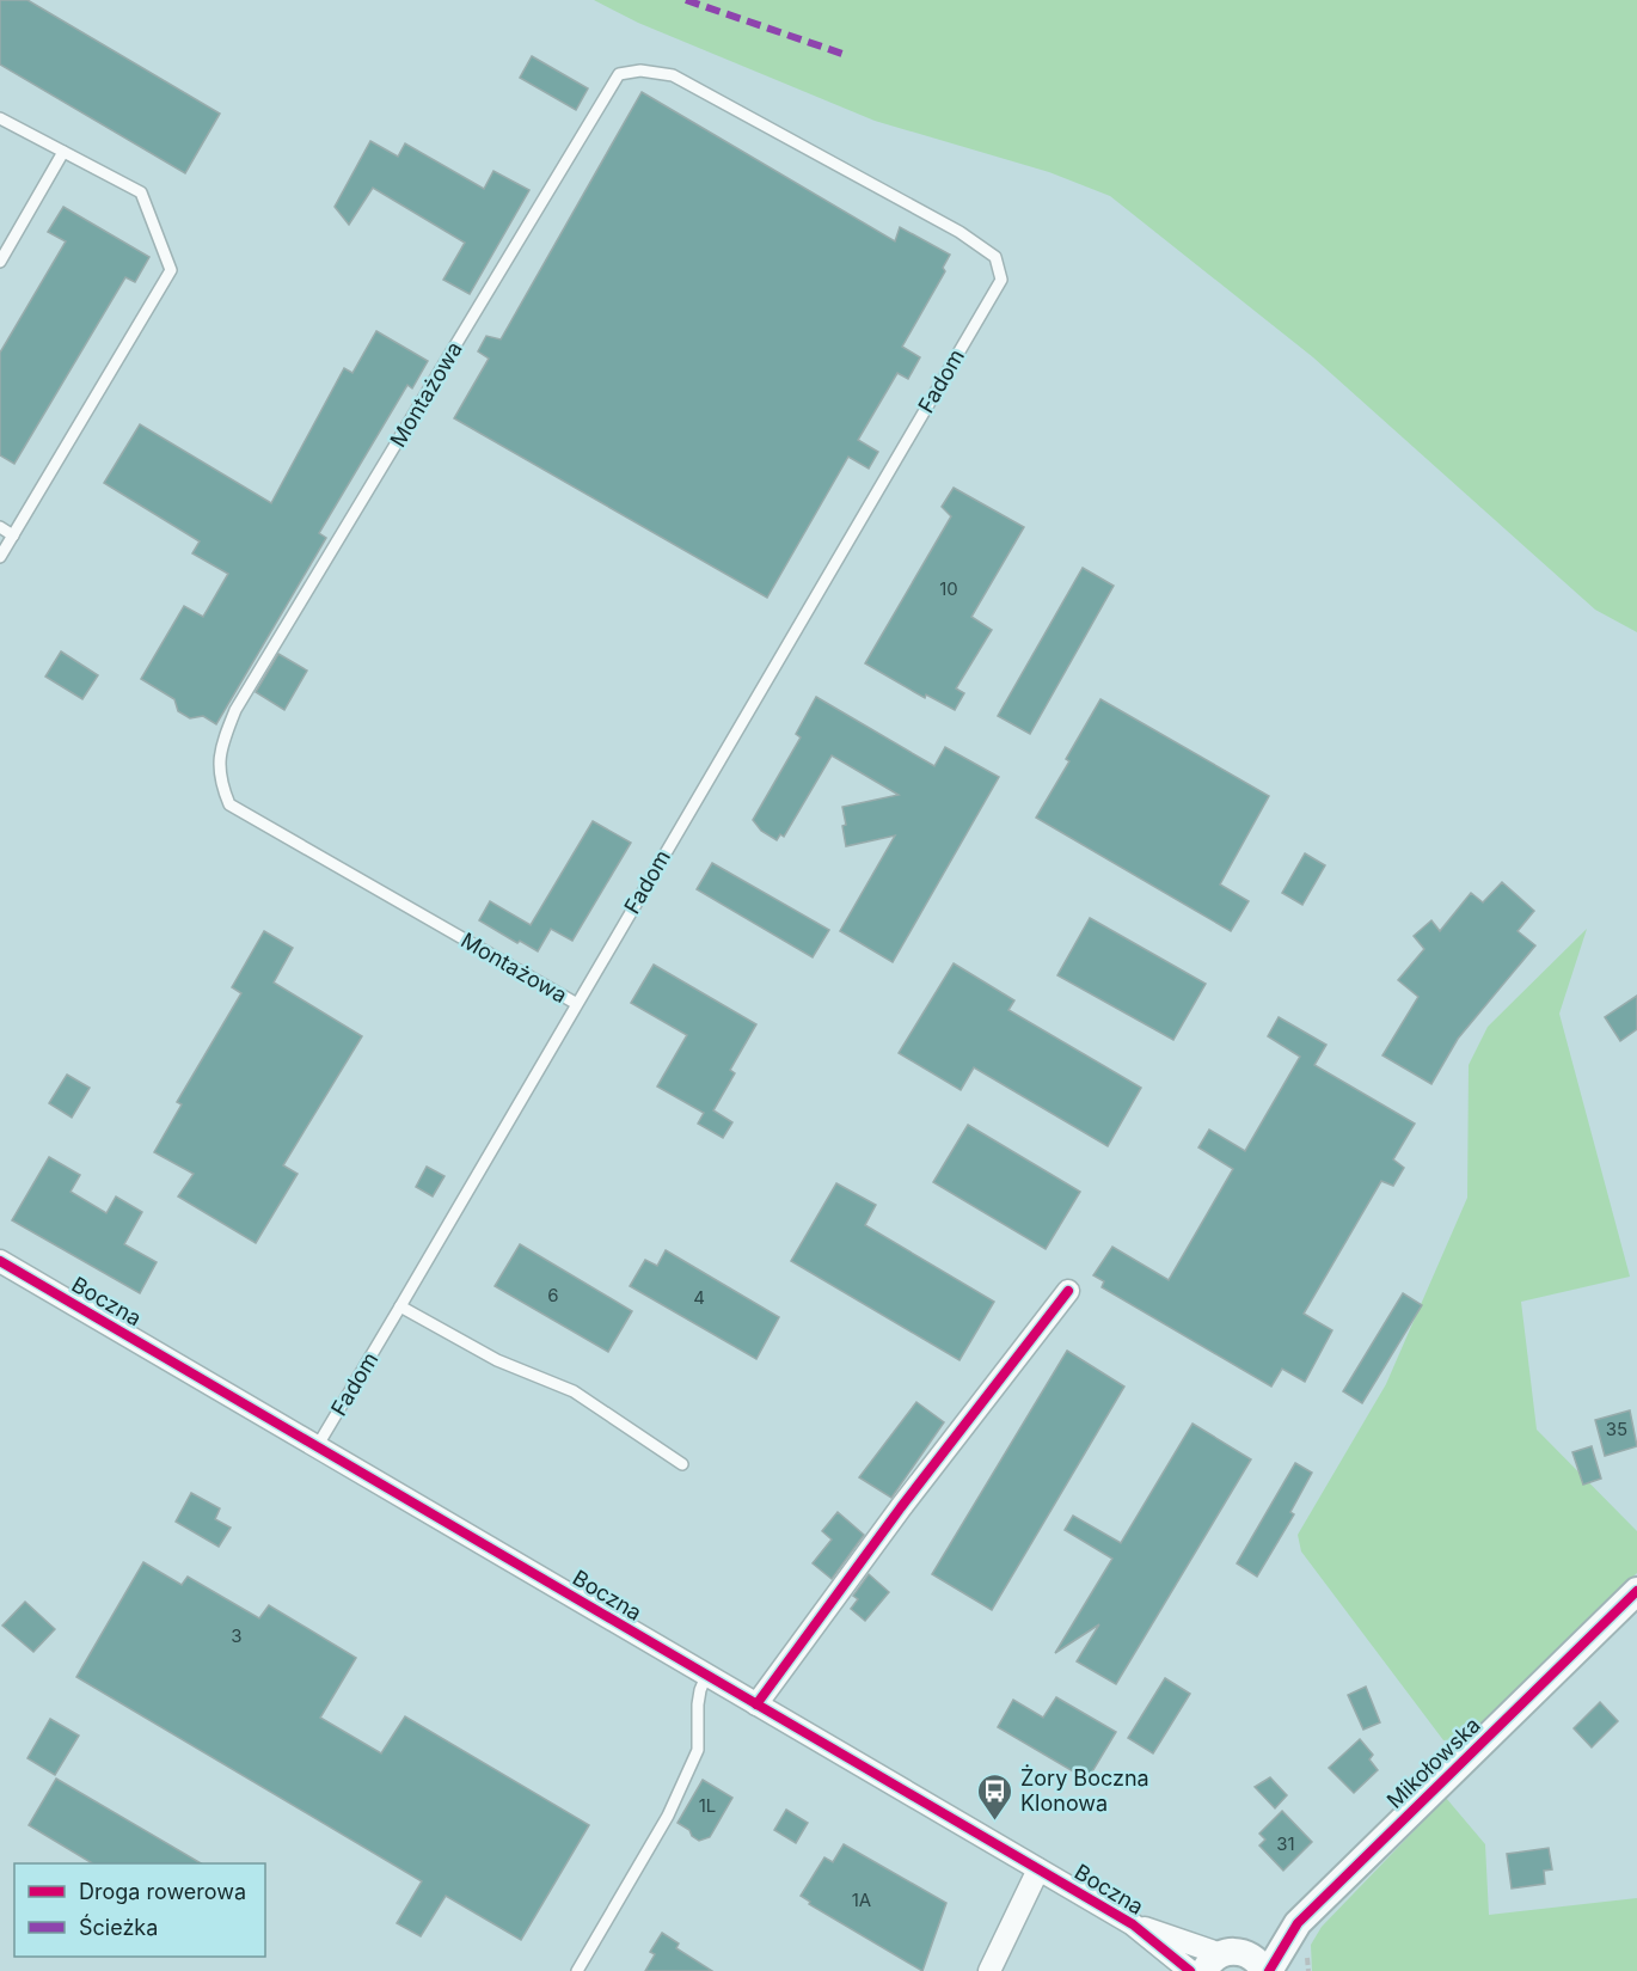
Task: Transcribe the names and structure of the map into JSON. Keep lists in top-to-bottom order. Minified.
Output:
{"streets":{"street":["Boczna","Mikołowska"],"lane":["Fadom","Montażowa"]},"crossings":[["Fadom","Montażowa"],["Fadom","Boczna"],["Boczna","Mikołowska"]],"places":{"bus stop":["Żory Boczna Klonowa"]},"house_numbers":["10","6","4","35","3","1L","31","1A"],"legend":["Droga rowerowa","Ścieżka"]}
